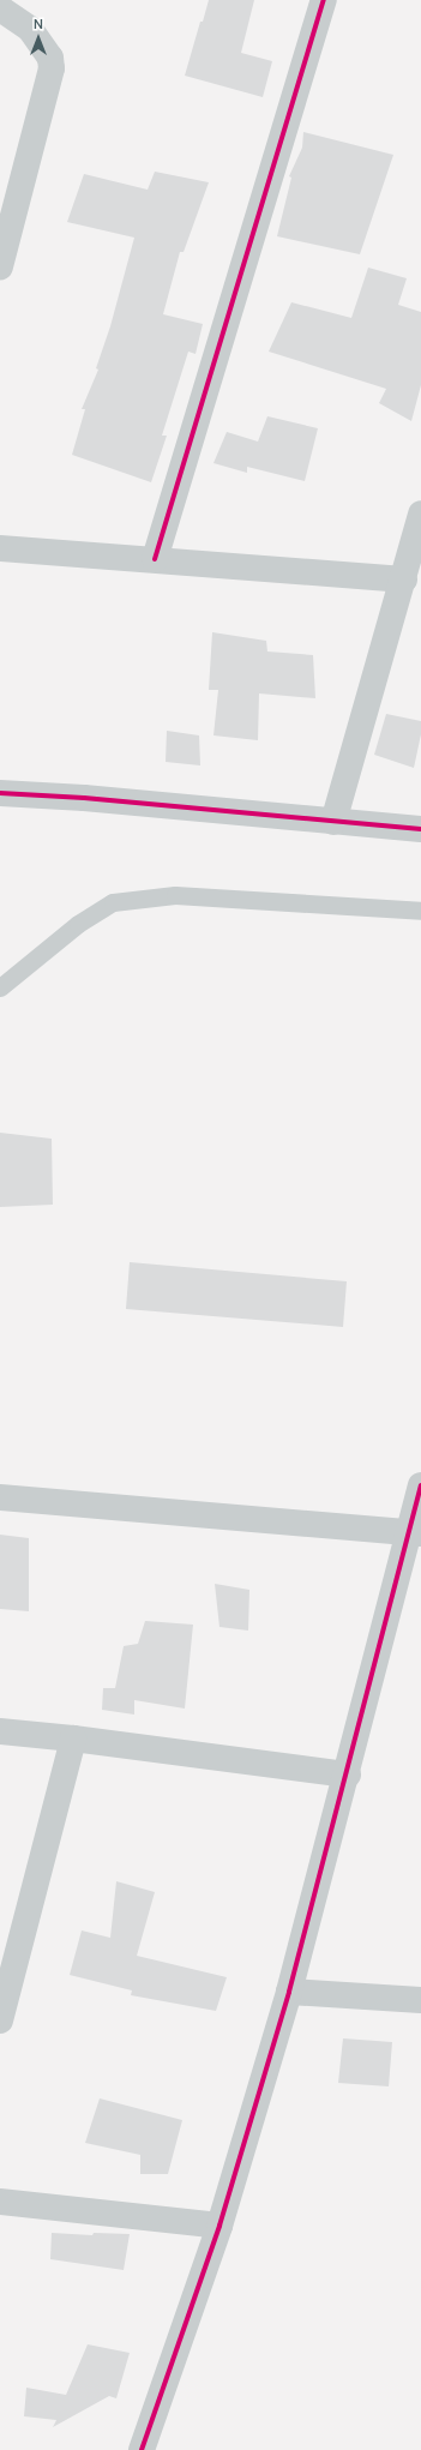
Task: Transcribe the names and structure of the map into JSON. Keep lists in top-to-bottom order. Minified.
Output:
{"north":"top"}
